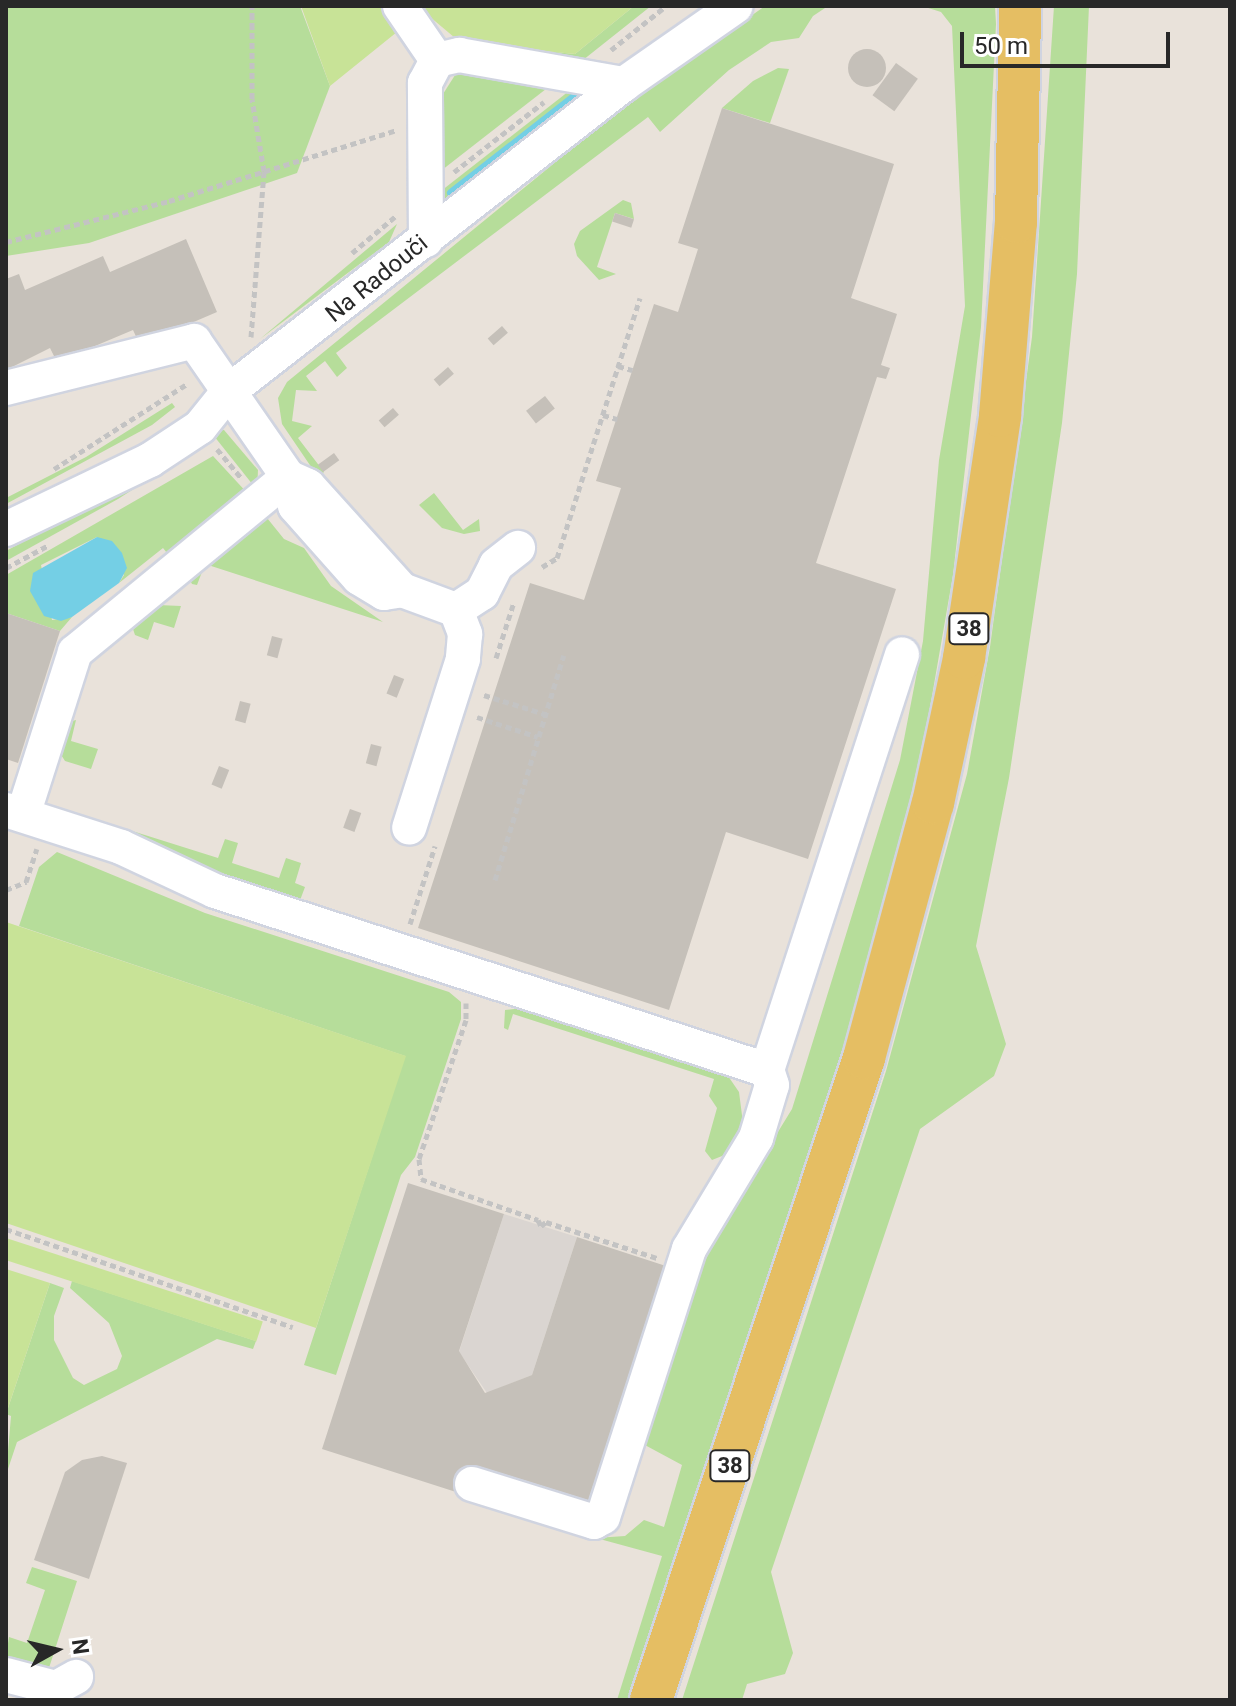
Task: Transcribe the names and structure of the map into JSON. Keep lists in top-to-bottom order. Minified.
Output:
{"streets":{"main road":["38"],"street":["Na Radouči"]},"scale_bar":"50 m","north":"right"}
